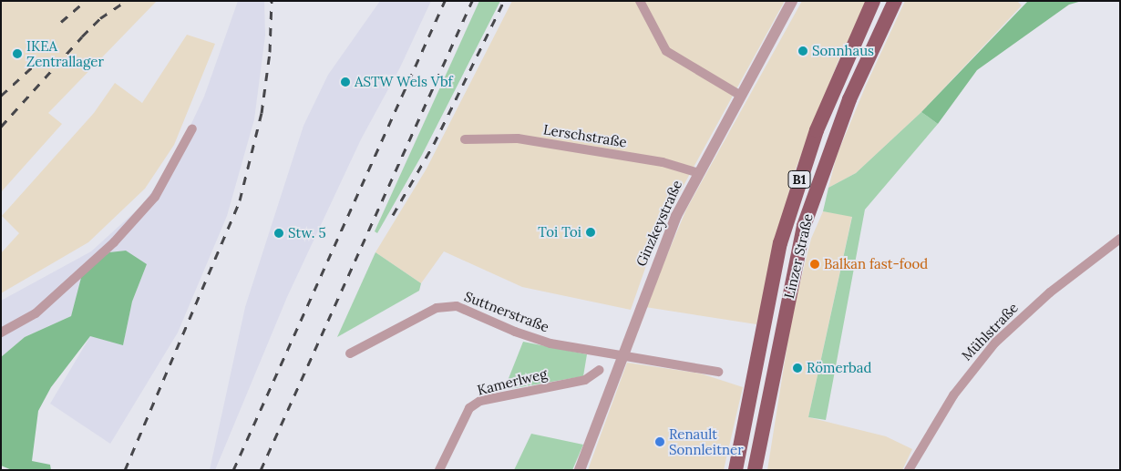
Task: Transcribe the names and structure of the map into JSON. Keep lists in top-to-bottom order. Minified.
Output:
{"streets":{"main road":["B1","Linzer Straße"],"street":["Lerschstraße","Ginzkeystraße","Suttnerstraße","Mühlstraße","Kamerlweg"]},"crossings":[["Lerschstraße","Ginzkeystraße"],["Ginzkeystraße","Suttnerstraße"]],"places":["Sonnhaus","IKEA Zentrallager","ASTW Wels Vbf","Toi Toi","Stw. 5","Balkan fast-food","Römerbad","Renault Sonnleitner"]}
